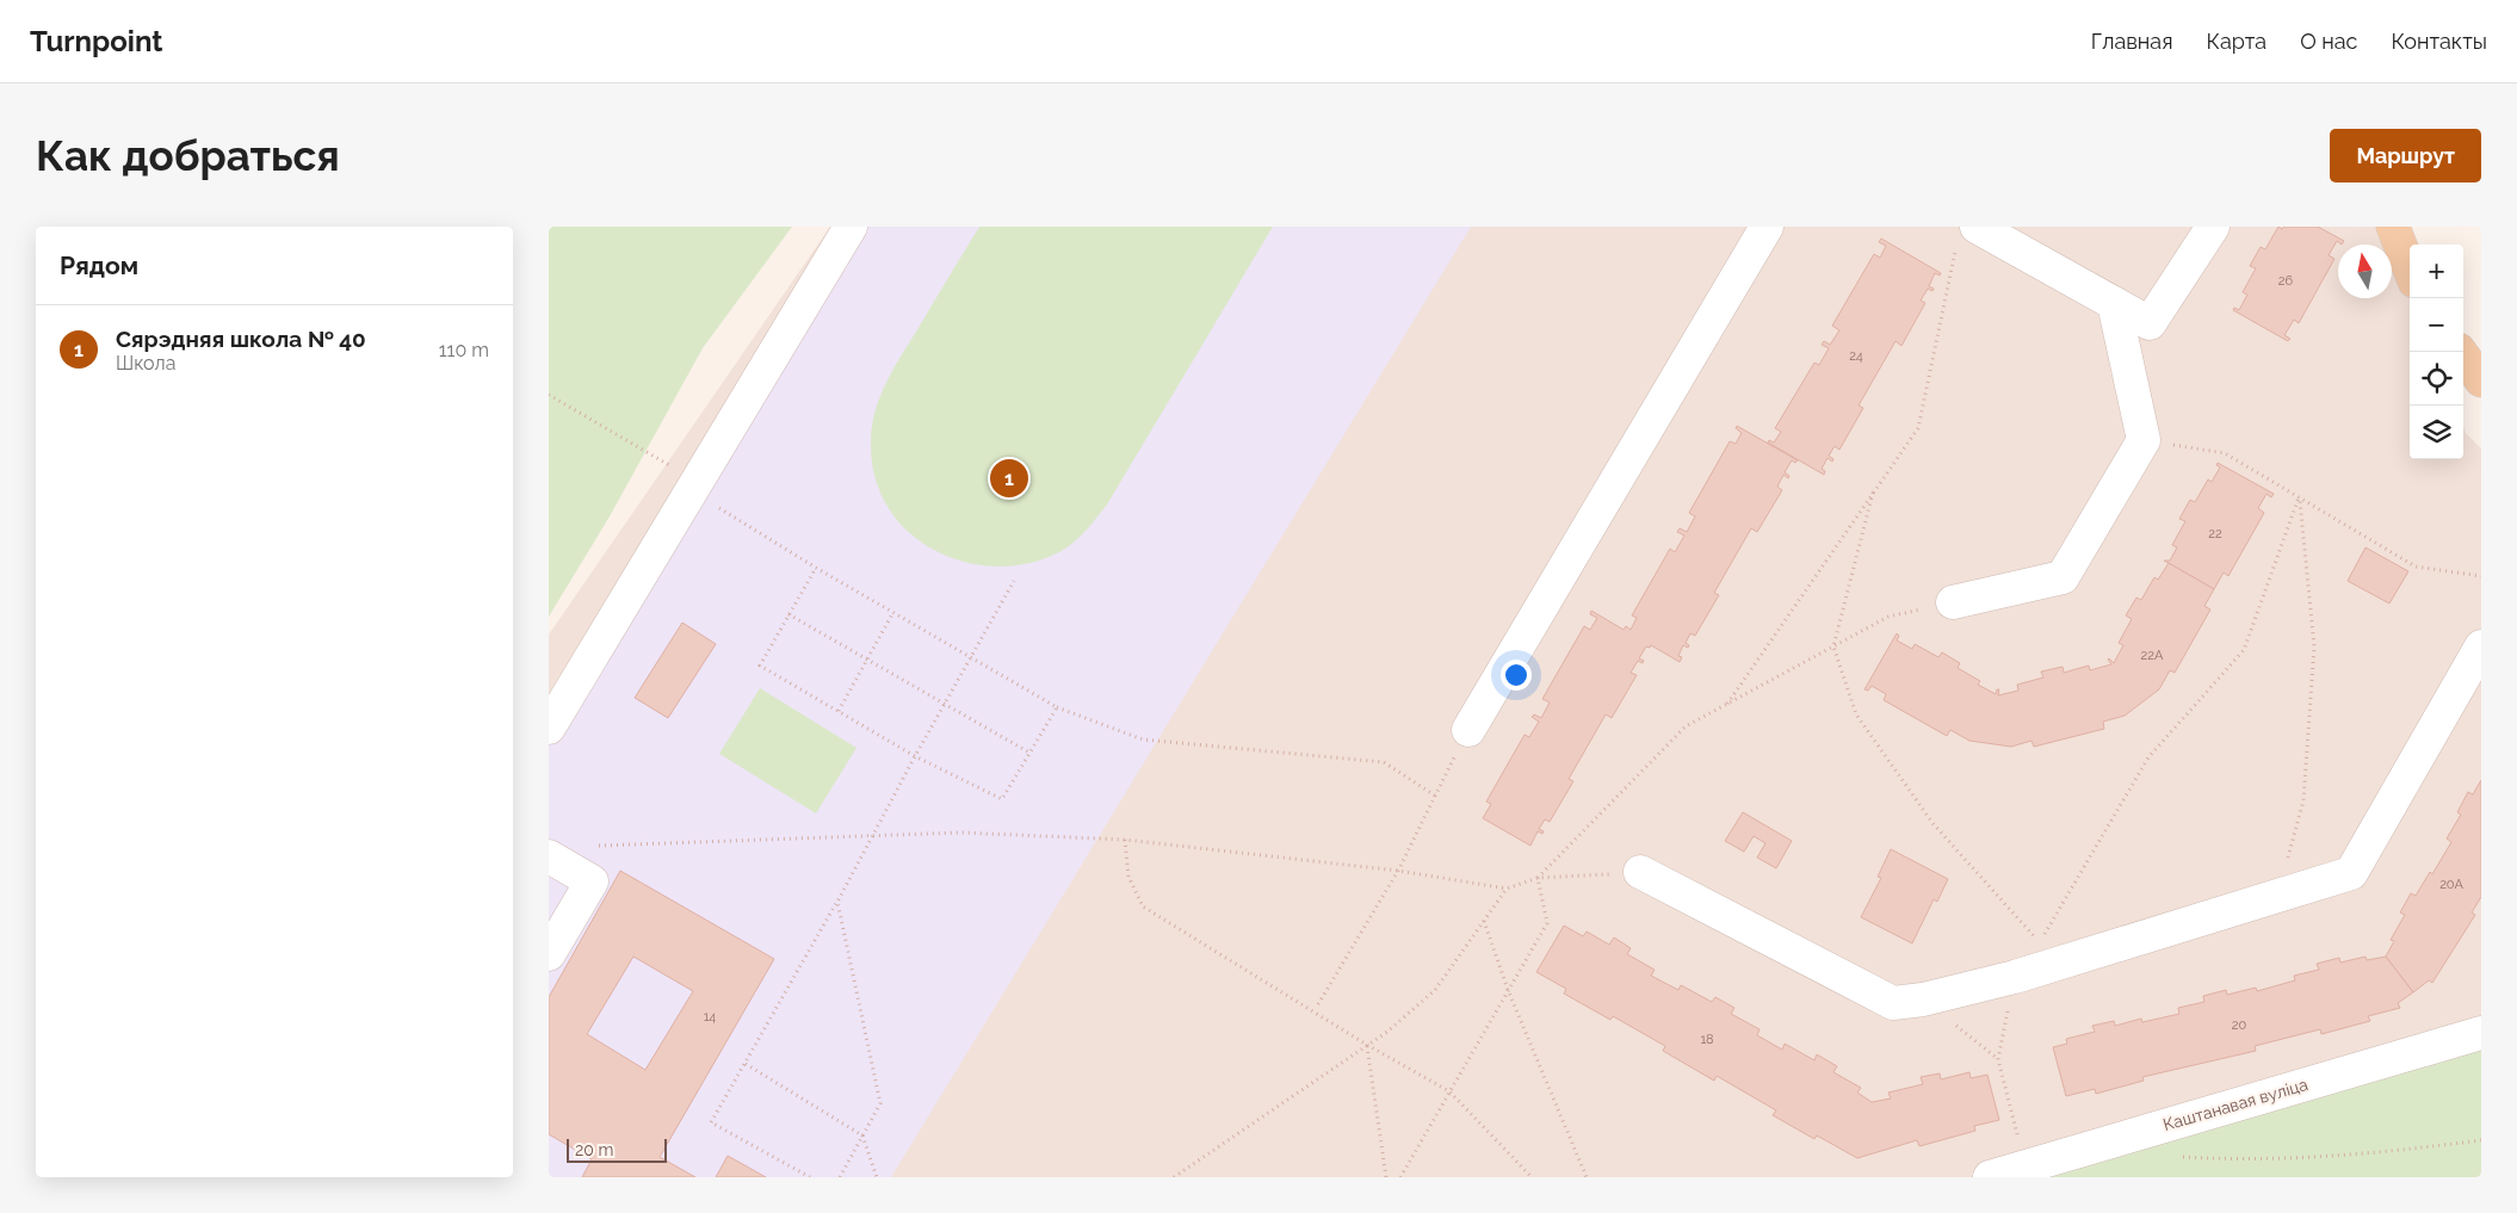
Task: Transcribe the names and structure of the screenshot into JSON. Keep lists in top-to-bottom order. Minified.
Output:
{"streets":{"street":["Каштанавая вуліца"]},"house_numbers":["26","24","22","22А","20А","14","20","18"],"scale_bar":"20 m","north":"top","page":{"header":"Turnpoint","nav":["Главная","Карта","О нас","Контакты"],"buttons":"Маршрут","title":"Как добраться","heading":"Рядом","map_buttons":["+","−"],"list":[{"mark":"1","name":"Сярэдняя школа № 40","note":"Школа","value":"110 m"}],"pins":"1","scale":"20 m"}}
